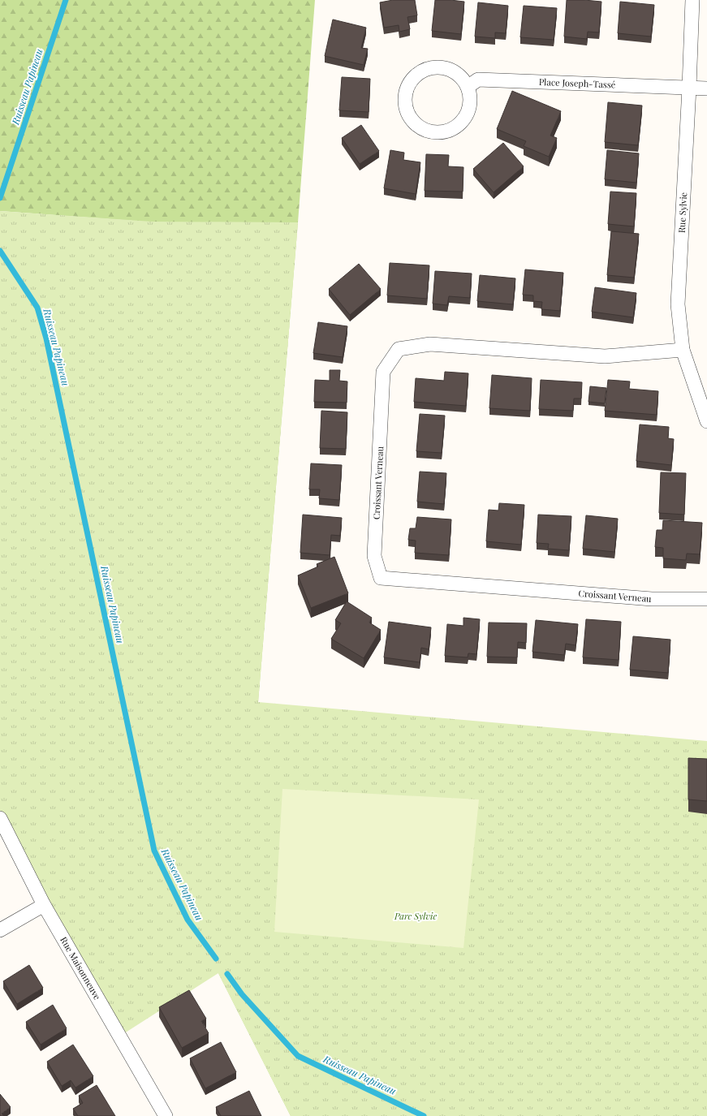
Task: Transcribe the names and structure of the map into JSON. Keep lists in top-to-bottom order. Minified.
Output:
{"streets":{"street":["Place Joseph-Tassé","Rue Sylvie","Croissant Verneau","Rue Maisonneuve"]},"crossings":[["Place Joseph-Tassé","Rue Sylvie"],["Rue Sylvie","Croissant Verneau"]],"water":["Ruisseau Papineau"],"parks":["Parc Sylvie"]}
